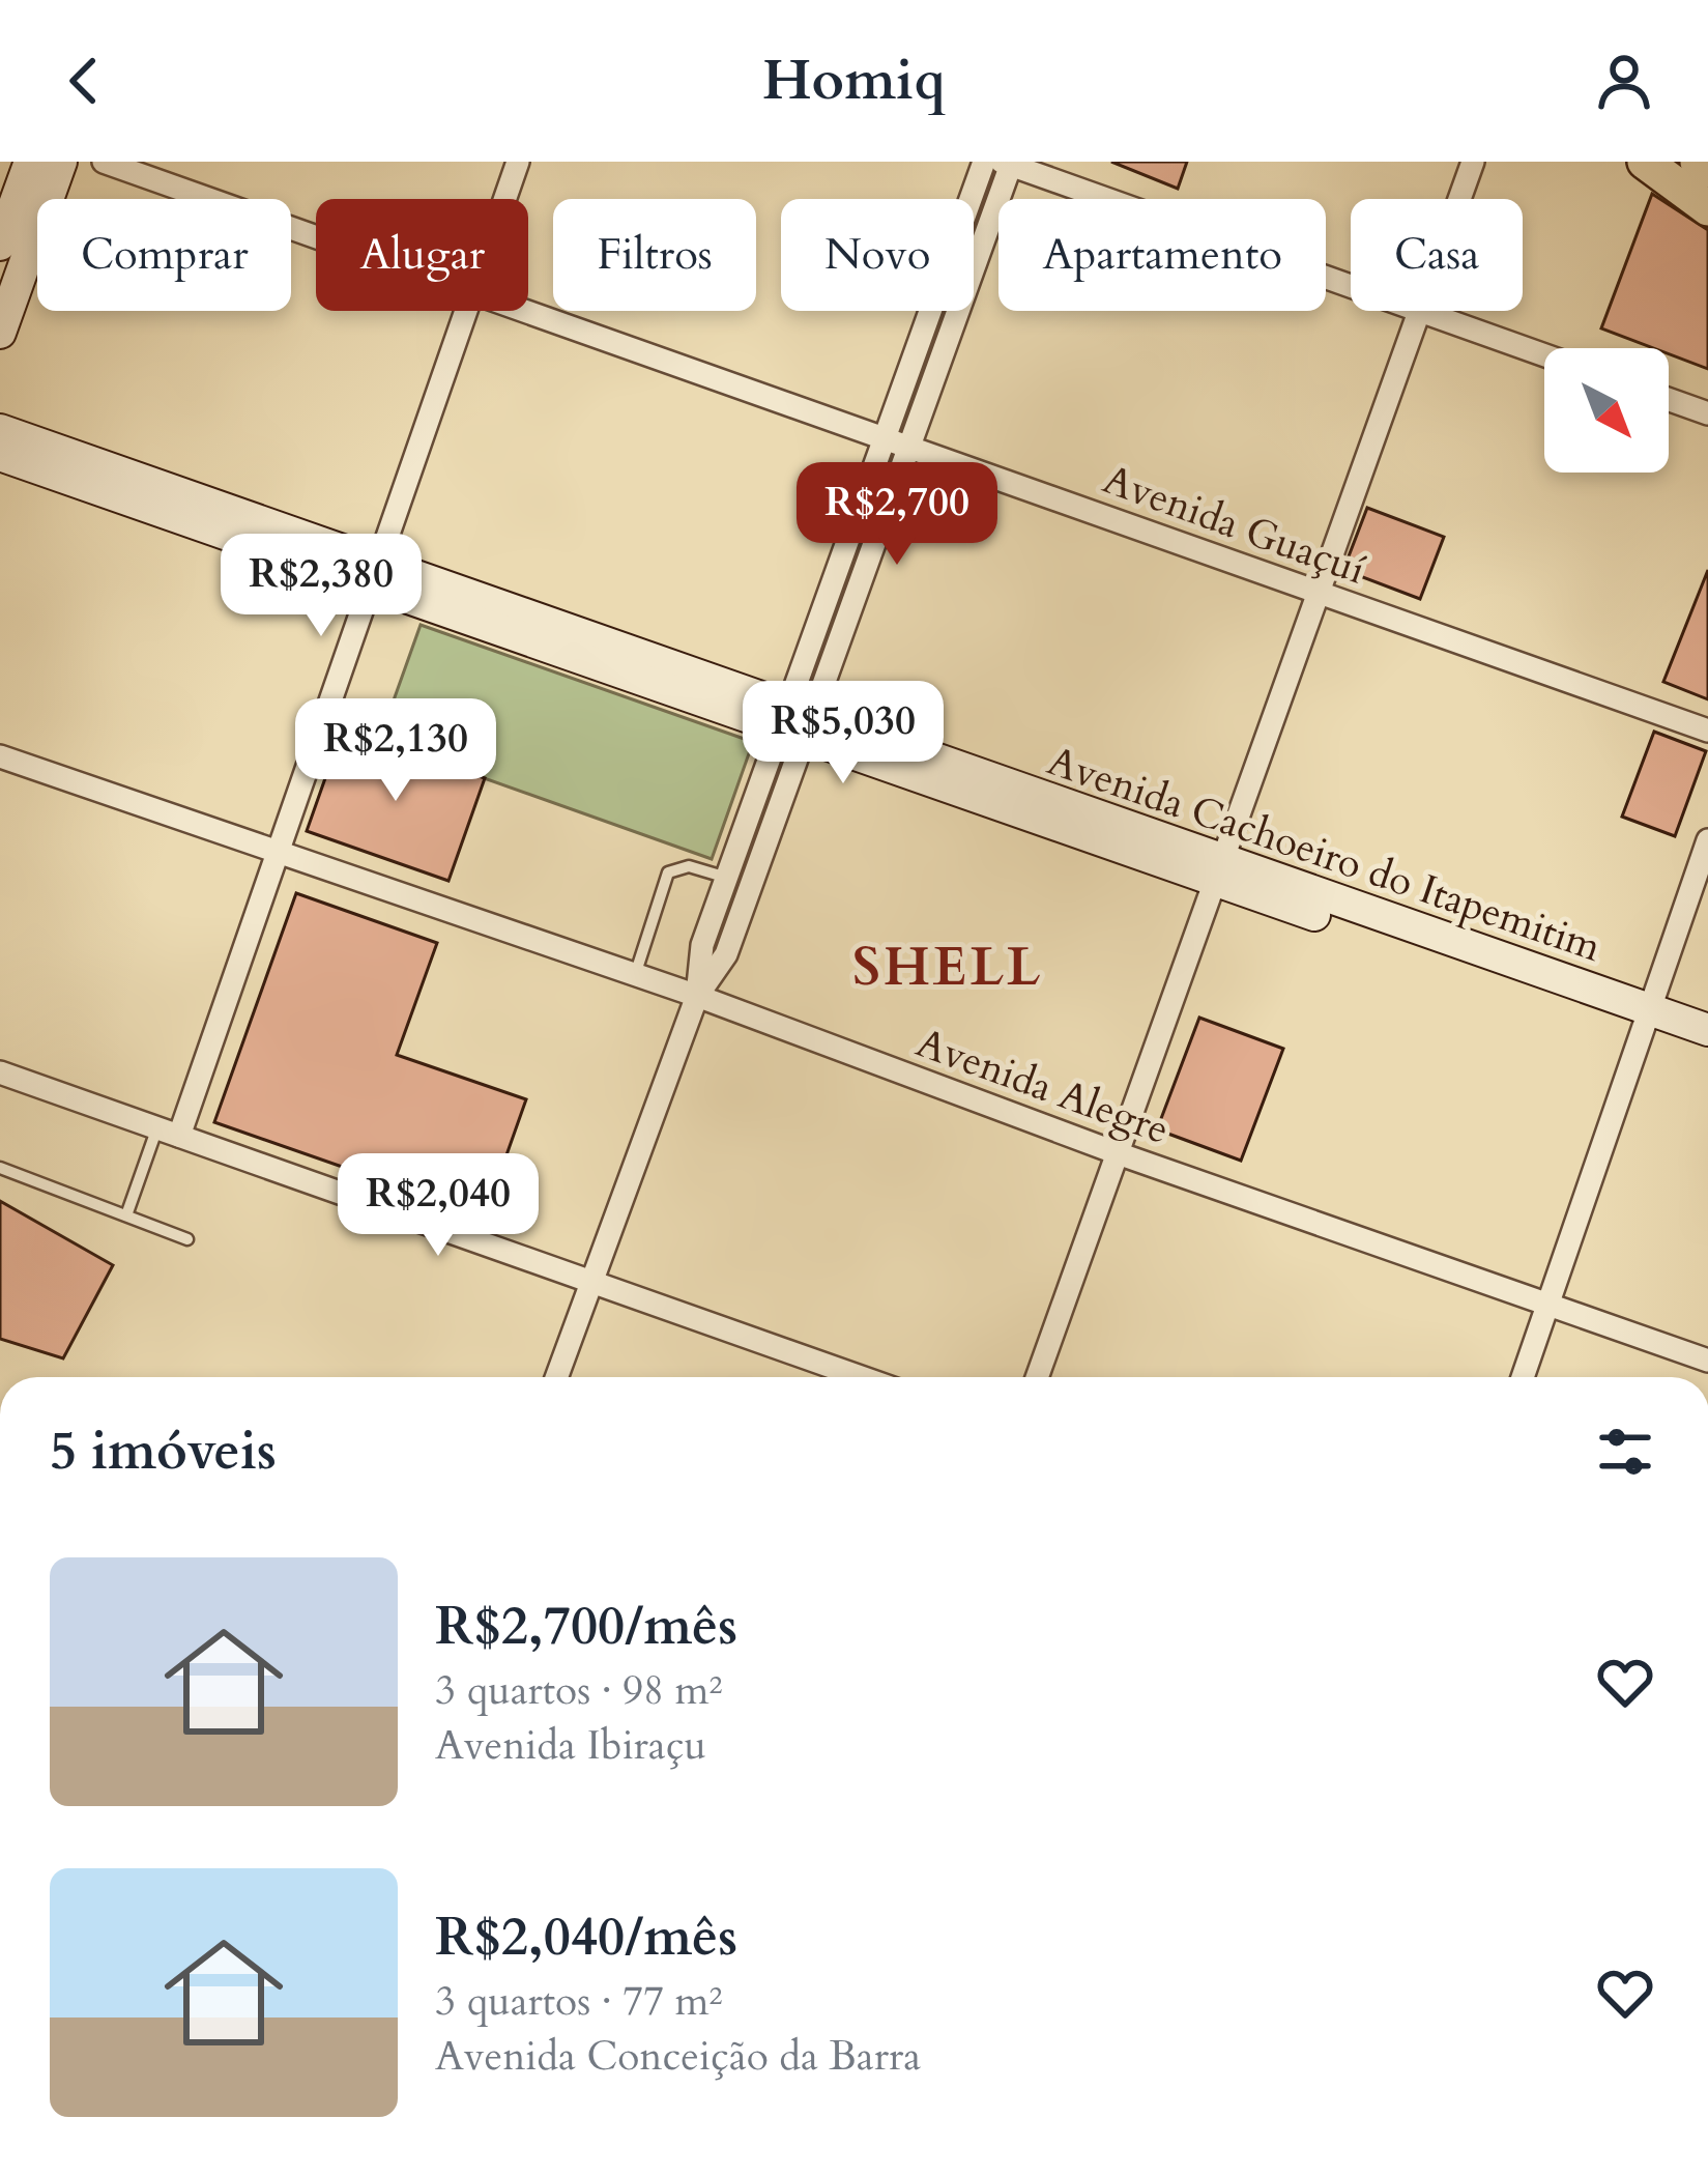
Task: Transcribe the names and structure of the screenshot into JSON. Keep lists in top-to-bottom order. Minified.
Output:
{"streets":{"street":["Avenida Guaçuí","Avenida Alegre"]},"districts":["SHELL"],"north":"bottom right","page":{"header":"Homiq","chip":["Comprar","Alugar","Filtros","Novo","Apartamento","Casa"],"price":["R$2,700","R$2,380","R$5,030","R$2,130","R$2,040"],"heading":"5 imóveis","list":[{"name":"R$2,700/mês","note":"3 quartos · 98 m² · Avenida Ibiraçu"},{"name":"R$2,040/mês","note":"3 quartos · 77 m² · Avenida Conceição da Barra"}]}}
